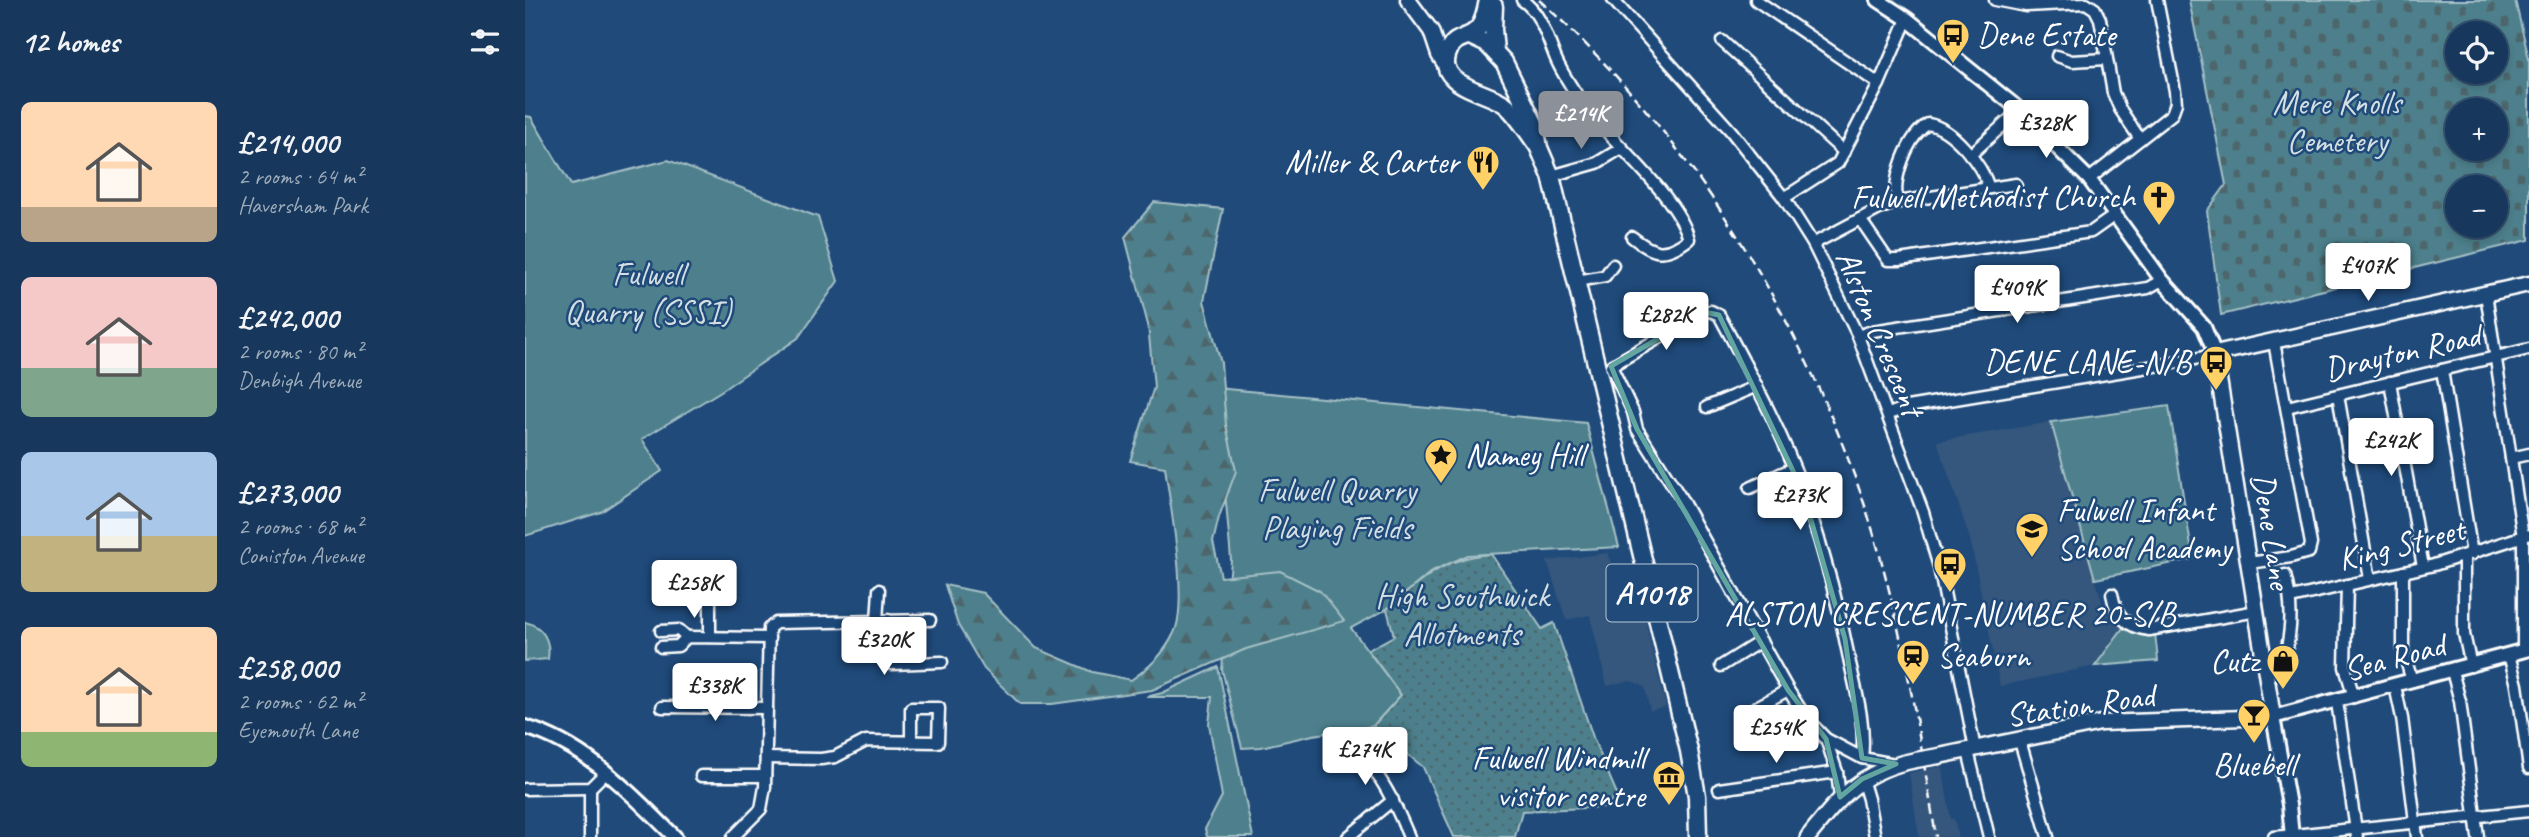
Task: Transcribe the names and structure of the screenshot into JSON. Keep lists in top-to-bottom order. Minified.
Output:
{"streets":{"highway":["A1018"],"main road":["Dene Lane","Station Road"],"street":["Alston Crescent","Drayton Road","King Street","Sea Road"]},"crossings":[["Alston Crescent","Station Road"],["Dene Lane","King Street"],["Dene Lane","Sea Road"],["Dene Lane","Station Road"],["Sea Road","Station Road"]],"parks":["Mere Knolls Cemetery","Fulwell Quarry (SSSI)","Fulwell Quarry Playing Fields","High Southwick Allotments"],"places":{"bus stop":["Dene Estate","DENE LANE-N/B","ALSTON CRESCENT-NUMBER 20-S/B"],"restaurant":["Miller & Carter"],"church":["Fulwell Methodist Church"],"place":["Namey Hill"],"school or university":["Fulwell Infant School Academy"],"station":["Seaburn"],"shop":["Cutz"],"bar":["Bluebell"],"museum":["Fulwell Windmill visitor centre"]},"page":{"heading":"12 homes","map_buttons":["+","−"],"list":[{"name":"£214,000","note":"2 rooms · 64 m² · Haversham Park"},{"name":"£242,000","note":"2 rooms · 80 m² · Denbigh Avenue"},{"name":"£273,000","note":"2 rooms · 68 m² · Coniston Avenue"},{"name":"£258,000","note":"2 rooms · 62 m² · Eyemouth Lane"}],"price":["£214K","£328K","£407K","£409K","£282K","£242K","£273K","£258K","£320K","£338K","£254K","£274K"]}}
